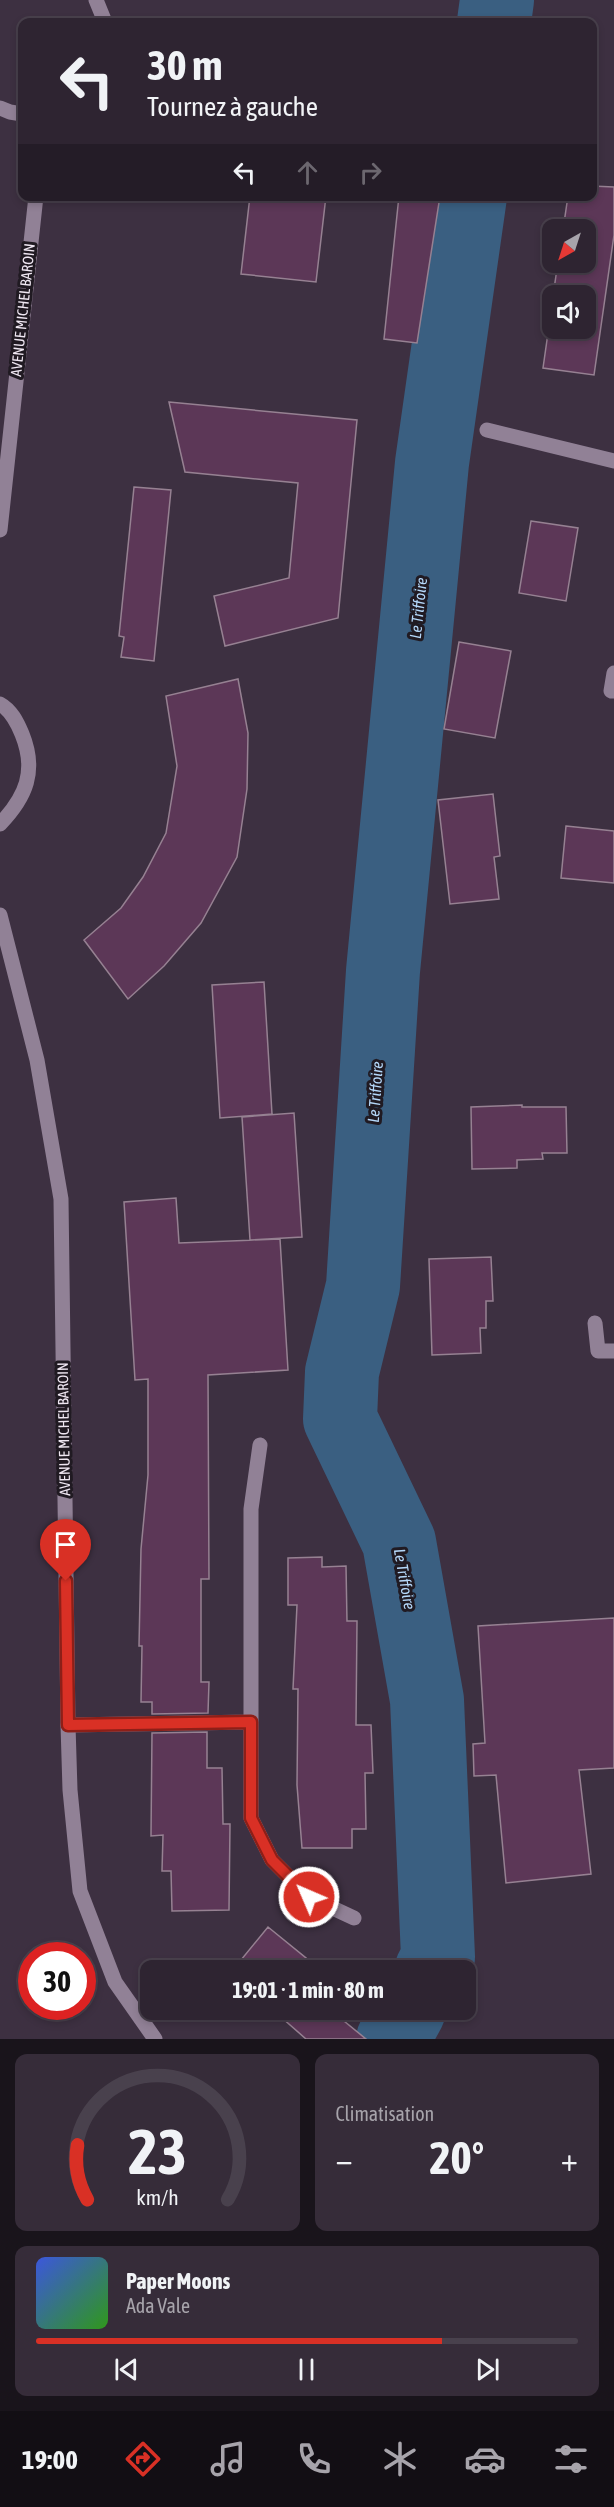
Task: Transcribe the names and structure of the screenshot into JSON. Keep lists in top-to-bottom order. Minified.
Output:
{"streets":{"street":["AVENUE MICHEL BAROIN"]},"water":["Le Triffoire"],"north":"bottom left","page":{"turn":["30 m","Tournez à gauche"],"limit":"30","trip":"19:01 · 1 min · 80 m","tile":"Climatisation","heat":["−","20°","+"],"song":["Paper Moons","Ada Vale"],"tabs":"19:00","gauge":["23","km/h"]}}
